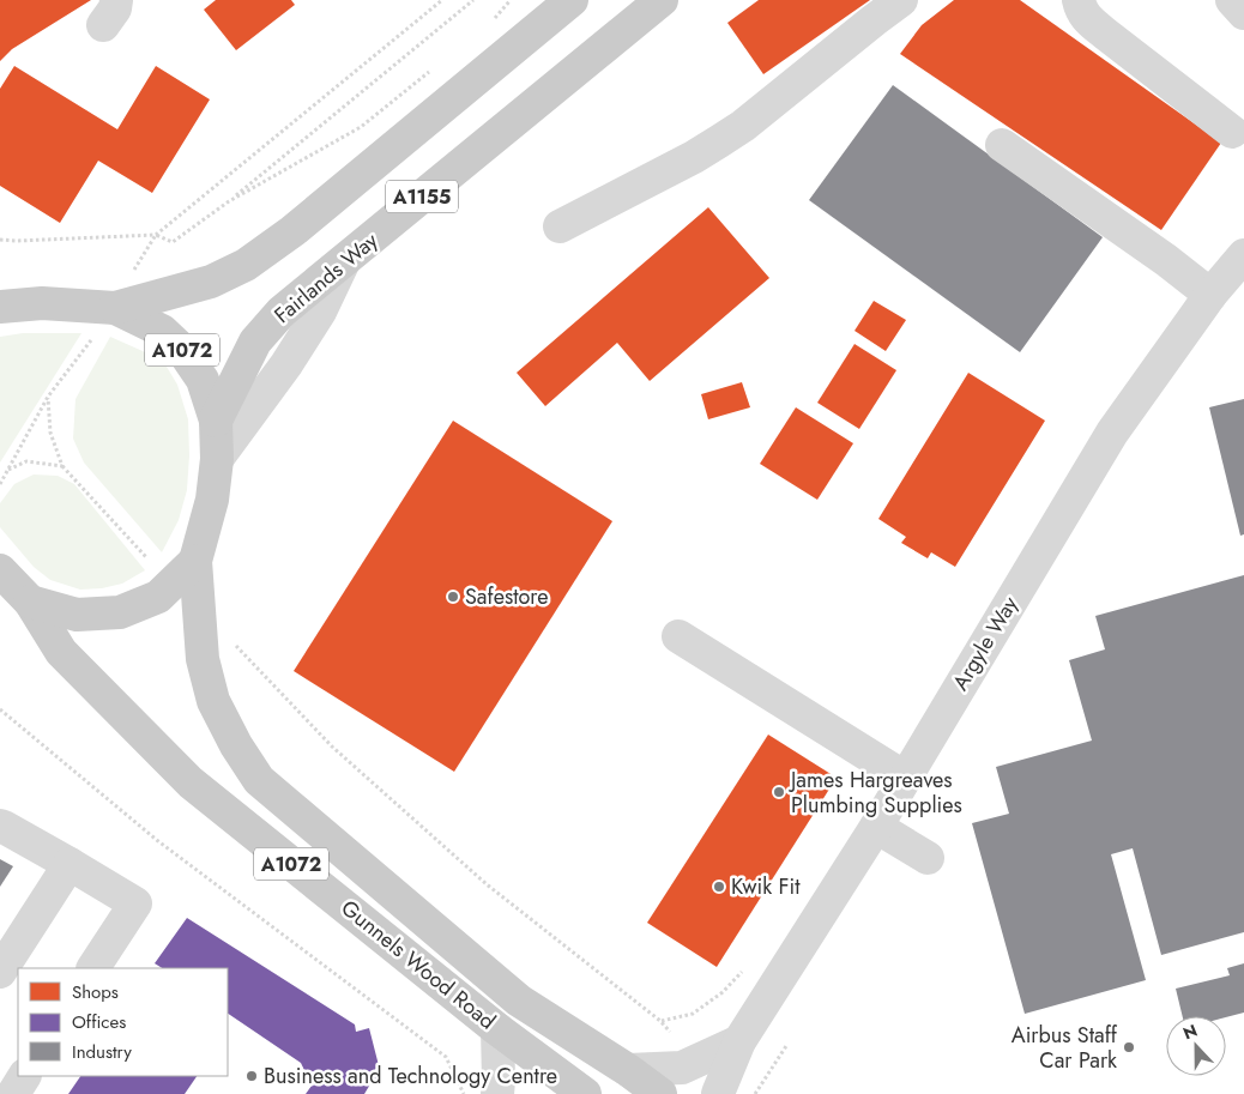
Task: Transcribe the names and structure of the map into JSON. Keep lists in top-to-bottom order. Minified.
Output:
{"streets":{"main road":["A1155","Fairlands Way","A1072","Gunnels Wood Road"],"street":["Argyle Way"]},"crossings":[["A1155","Gunnels Wood Road"],["Fairlands Way","Gunnels Wood Road"]],"places":["Safestore","James Hargreaves Plumbing Supplies","Kwik Fit","Airbus Staff Car Park","Business and Technology Centre"],"legend":["Shops","Offices","Industry"],"north":"top"}
